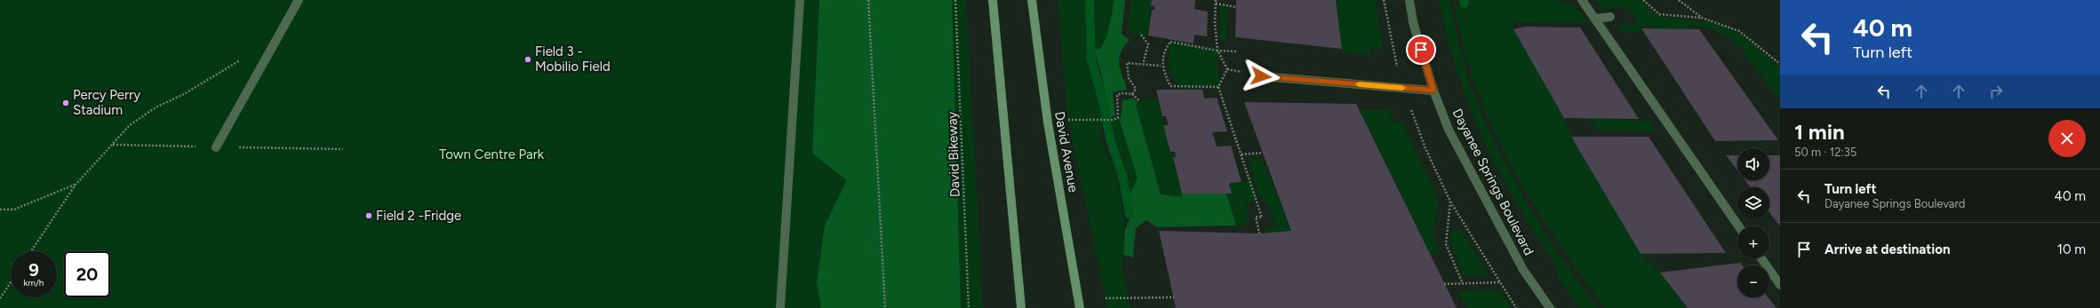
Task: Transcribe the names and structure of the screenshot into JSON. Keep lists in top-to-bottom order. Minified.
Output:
{"streets":{"main road":["David Avenue"],"street":["Dayanee Springs Boulevard"],"path":["David Bikeway"]},"parks":["Town Centre Park"],"places":["Field 3 - Mobilio Field","Percy Perry Stadium","Field 2 -Fridge"],"page":{"turn":["40 m","Turn left"],"heading":["1 min","50 m · 12:35"],"map_buttons":["+","−"],"list":[{"name":"Turn left","note":"Dayanee Springs Boulevard","value":"40 m"},{"name":"Arrive at destination","value":"10 m"}],"speed":"9 km/h","limit":"20"}}
